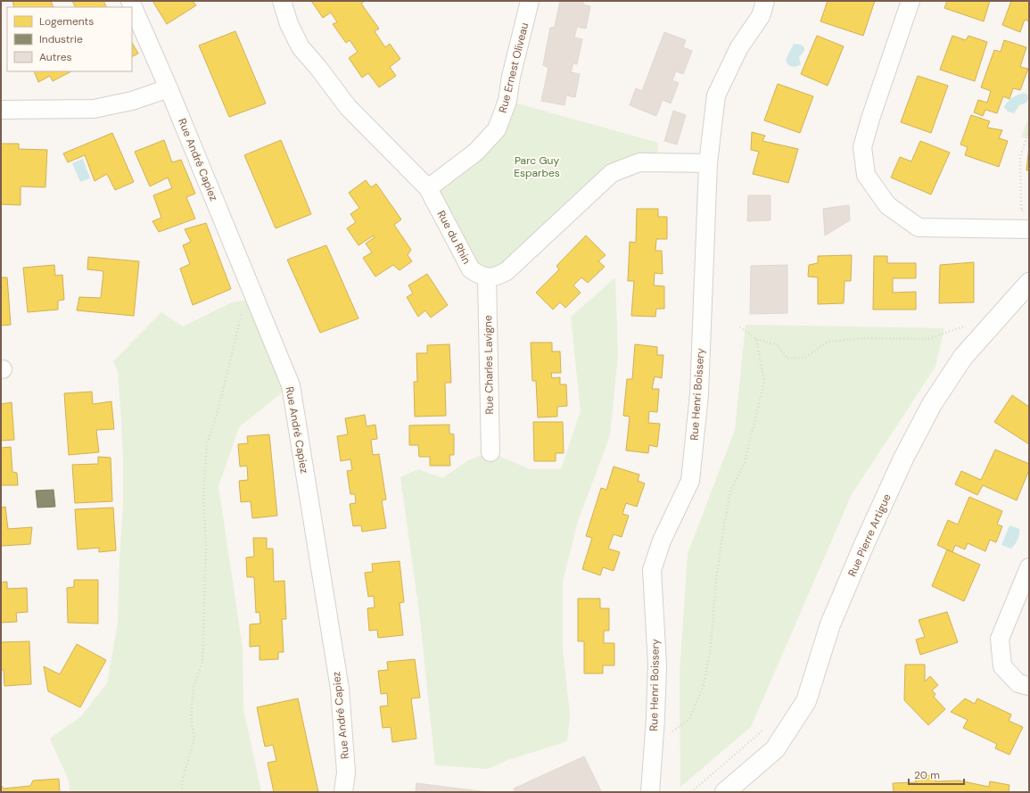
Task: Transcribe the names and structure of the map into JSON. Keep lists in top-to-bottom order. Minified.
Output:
{"streets":{"main road":["Rue Pierre Artigue"],"street":["Rue Ernest Oliveau","Rue André Capiez","Rue du Rhin","Rue Charles Lavigne","Rue Henri Boissery"]},"crossings":[["Rue Ernest Oliveau","Rue du Rhin"],["Rue du Rhin","Rue Charles Lavigne"]],"parks":["Parc Guy Esparbes"],"legend":["Logements","Industrie","Autres"],"scale_bar":"20 m"}
